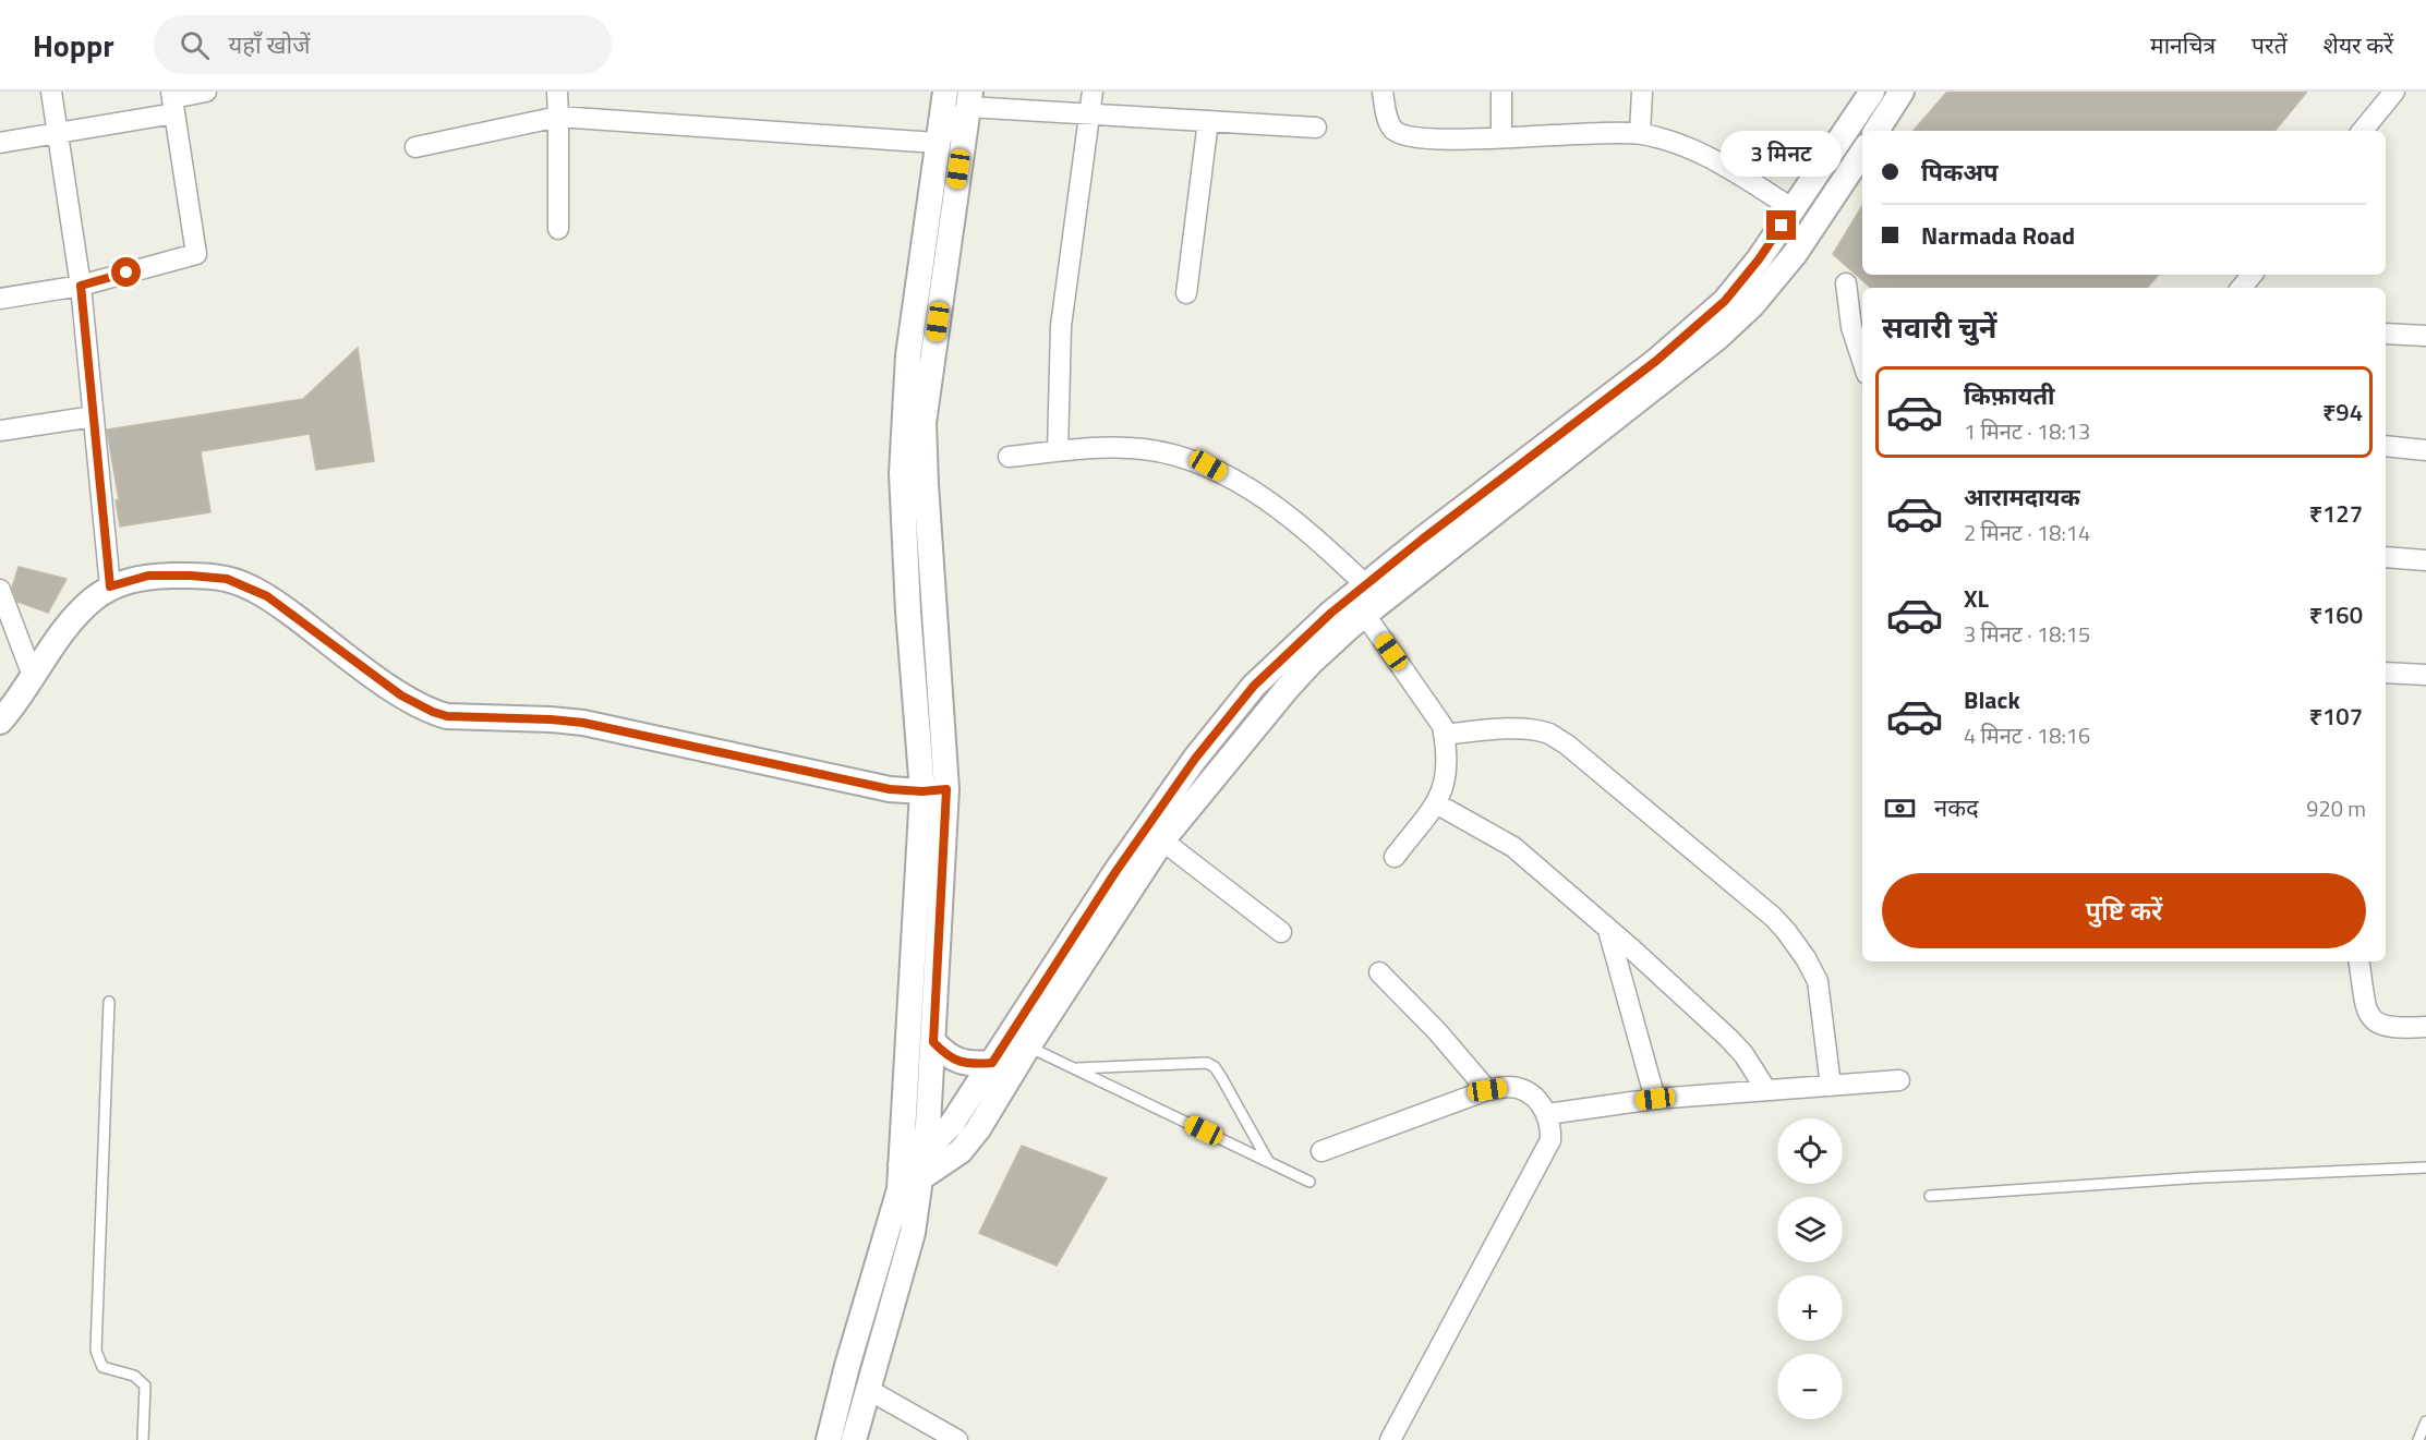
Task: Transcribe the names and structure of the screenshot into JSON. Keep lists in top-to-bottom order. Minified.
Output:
{"page":{"header":"Hoppr","search":"यहाँ खोजें","nav":["मानचित्र","परतें","शेयर करें"],"bubble":"3 मिनट","banner":["पिकअप","Narmada Road"],"heading":"सवारी चुनें","list":[{"name":"किफ़ायती","note":"1 मिनट · 18:13","value":"₹94"},{"name":"आरामदायक","note":"2 मिनट · 18:14","value":"₹127"},{"name":"XL","note":"3 मिनट · 18:15","value":"₹160"},{"name":"Black","note":"4 मिनट · 18:16","value":"₹107"}],"pay":["नकद","920 m"],"buttons":"पुष्टि करें","map_buttons":["+","−"]}}
